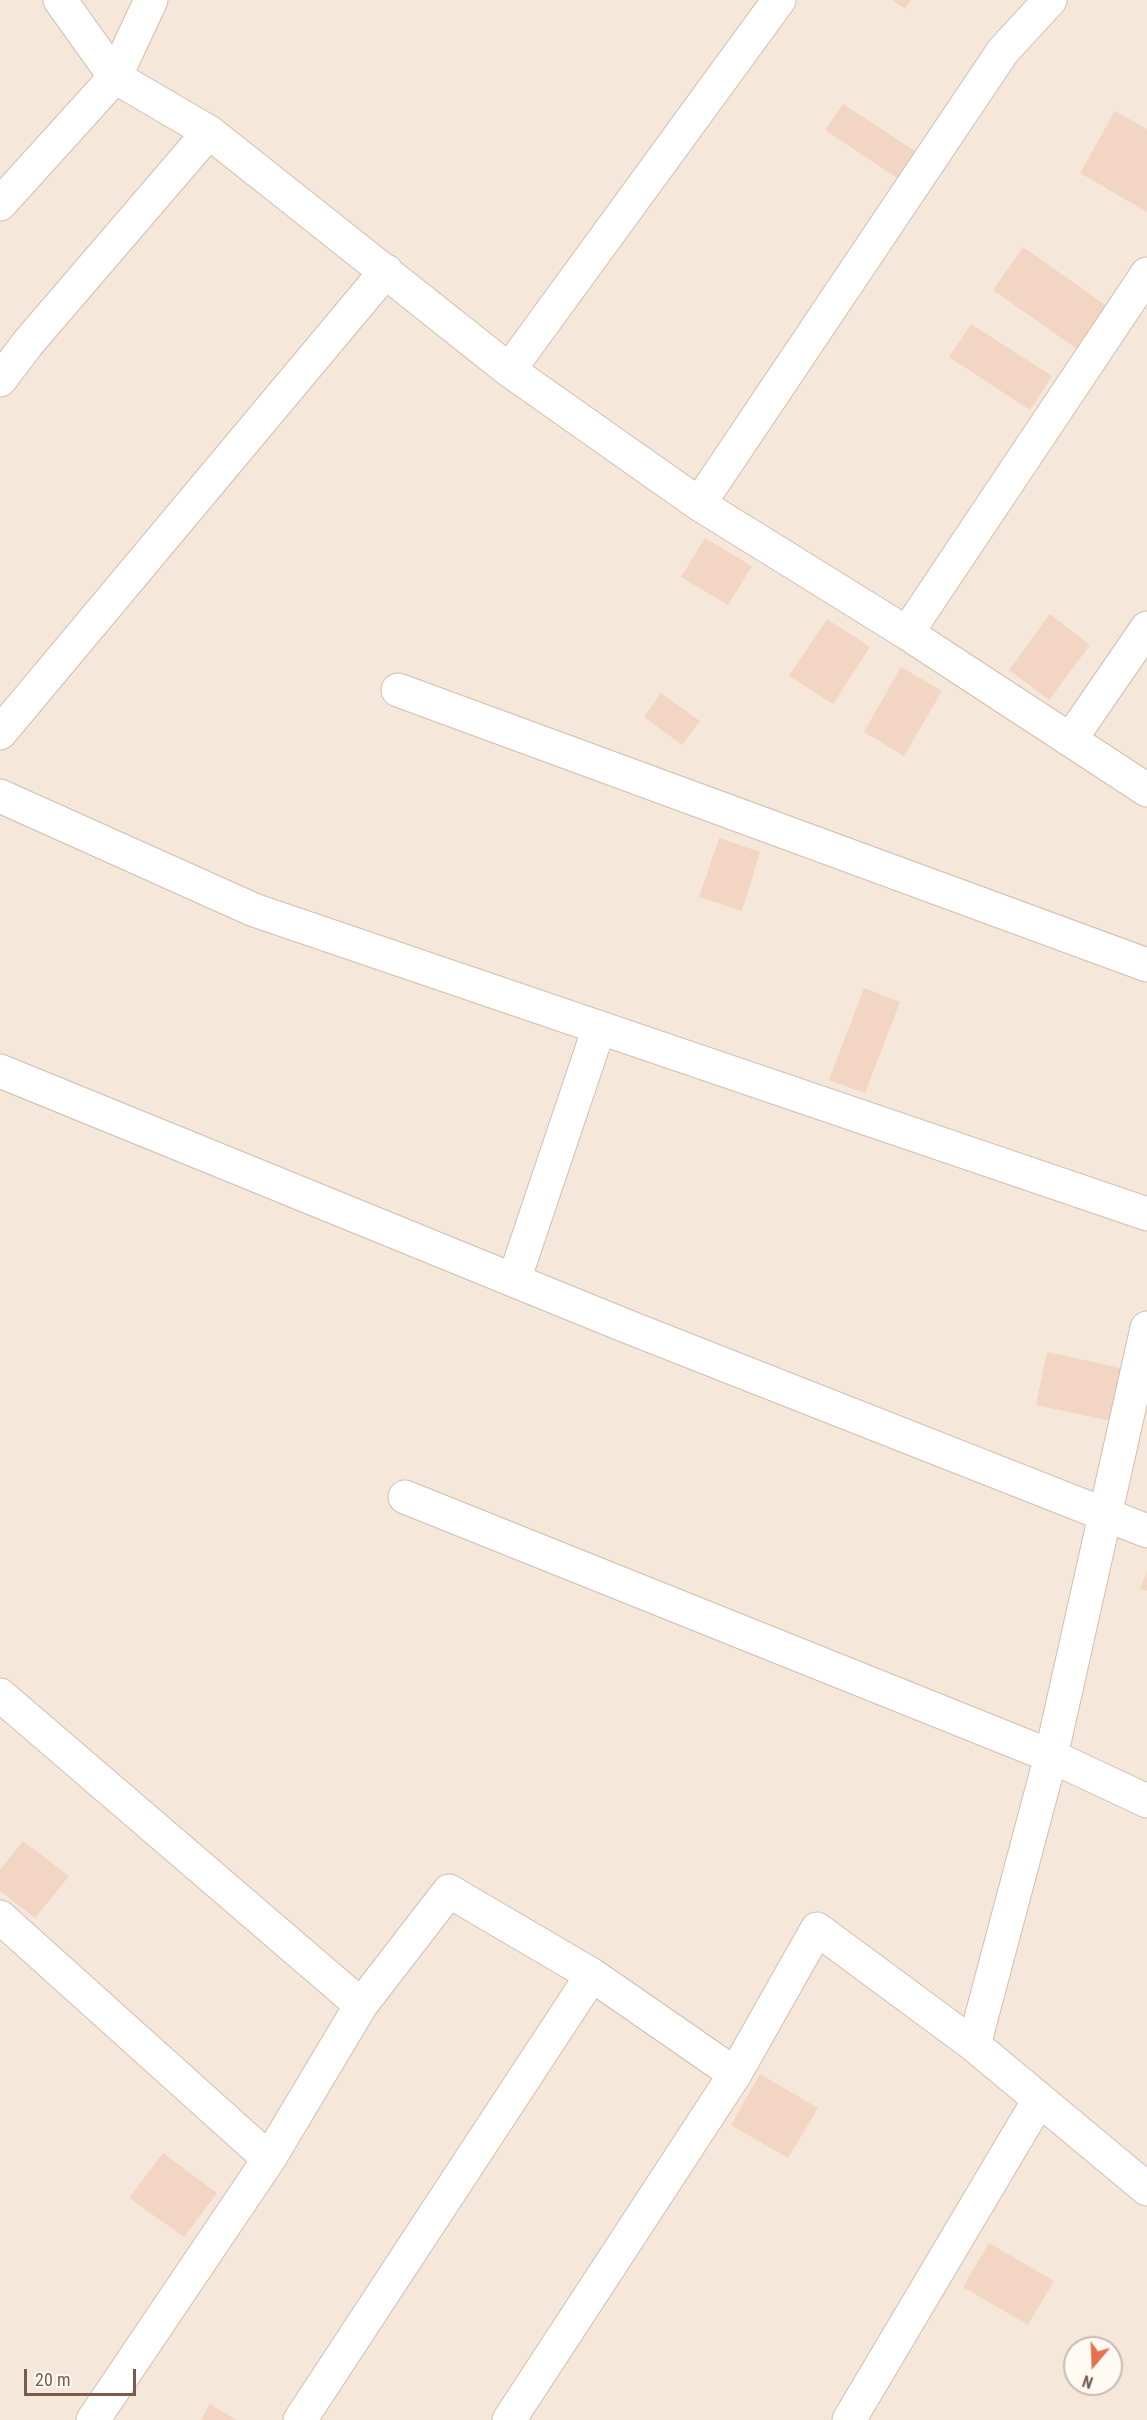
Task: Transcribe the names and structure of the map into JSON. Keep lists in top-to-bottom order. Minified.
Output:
{"scale_bar":"20 m","north":"bottom"}
